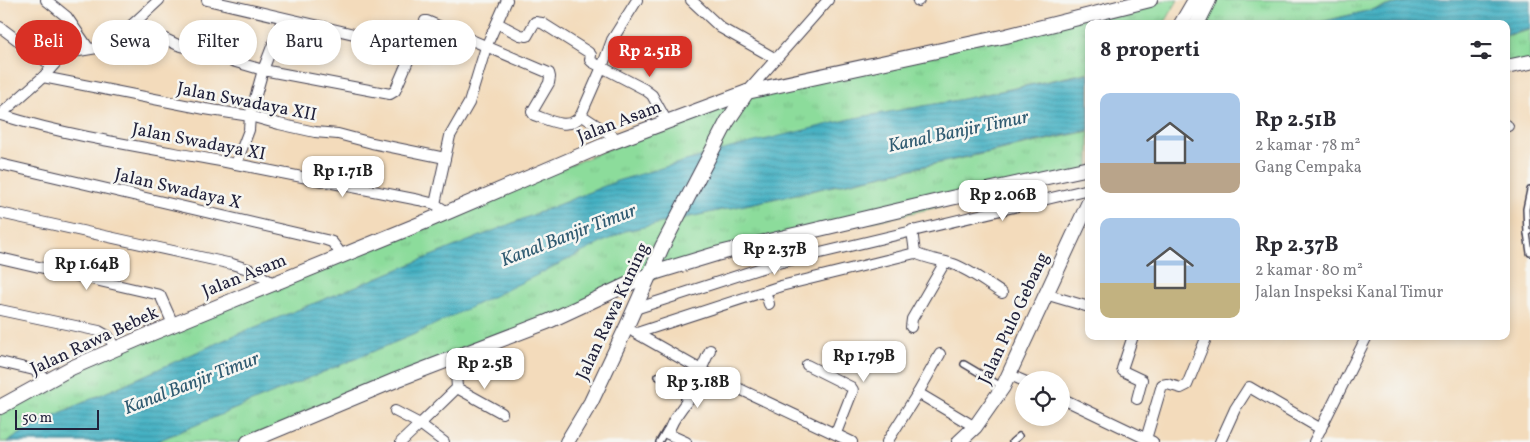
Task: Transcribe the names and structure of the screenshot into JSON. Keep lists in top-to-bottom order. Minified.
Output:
{"streets":{"street":["Jalan Swadaya XII","Jalan Asam","Jalan Swadaya XI","Jalan Swadaya X","Jalan Rawa Kuning","Jalan Pulo Gebang","Jalan Rawa Bebek"]},"crossings":[["Jalan Asam","Jalan Swadaya XI"],["Jalan Asam","Jalan Swadaya X"],["Jalan Asam","Jalan Rawa Kuning"],["Jalan Asam","Jalan Rawa Bebek"]],"water":["Kanal Banjir Timur"],"scale_bar":"50 m","page":{"chip":["Beli","Sewa","Filter","Baru","Apartemen"],"heading":"8 properti","price":["Rp 2.51B","Rp 1.71B","Rp 2.06B","Rp 2.37B","Rp 1.64B","Rp 1.79B","Rp 2.5B","Rp 3.18B"],"list":[{"name":"Rp 2.51B","note":"2 kamar · 78 m² · Gang Cempaka"},{"name":"Rp 2.37B","note":"2 kamar · 80 m² · Jalan Inspeksi Kanal Timur"}],"scale":"50 m"}}
